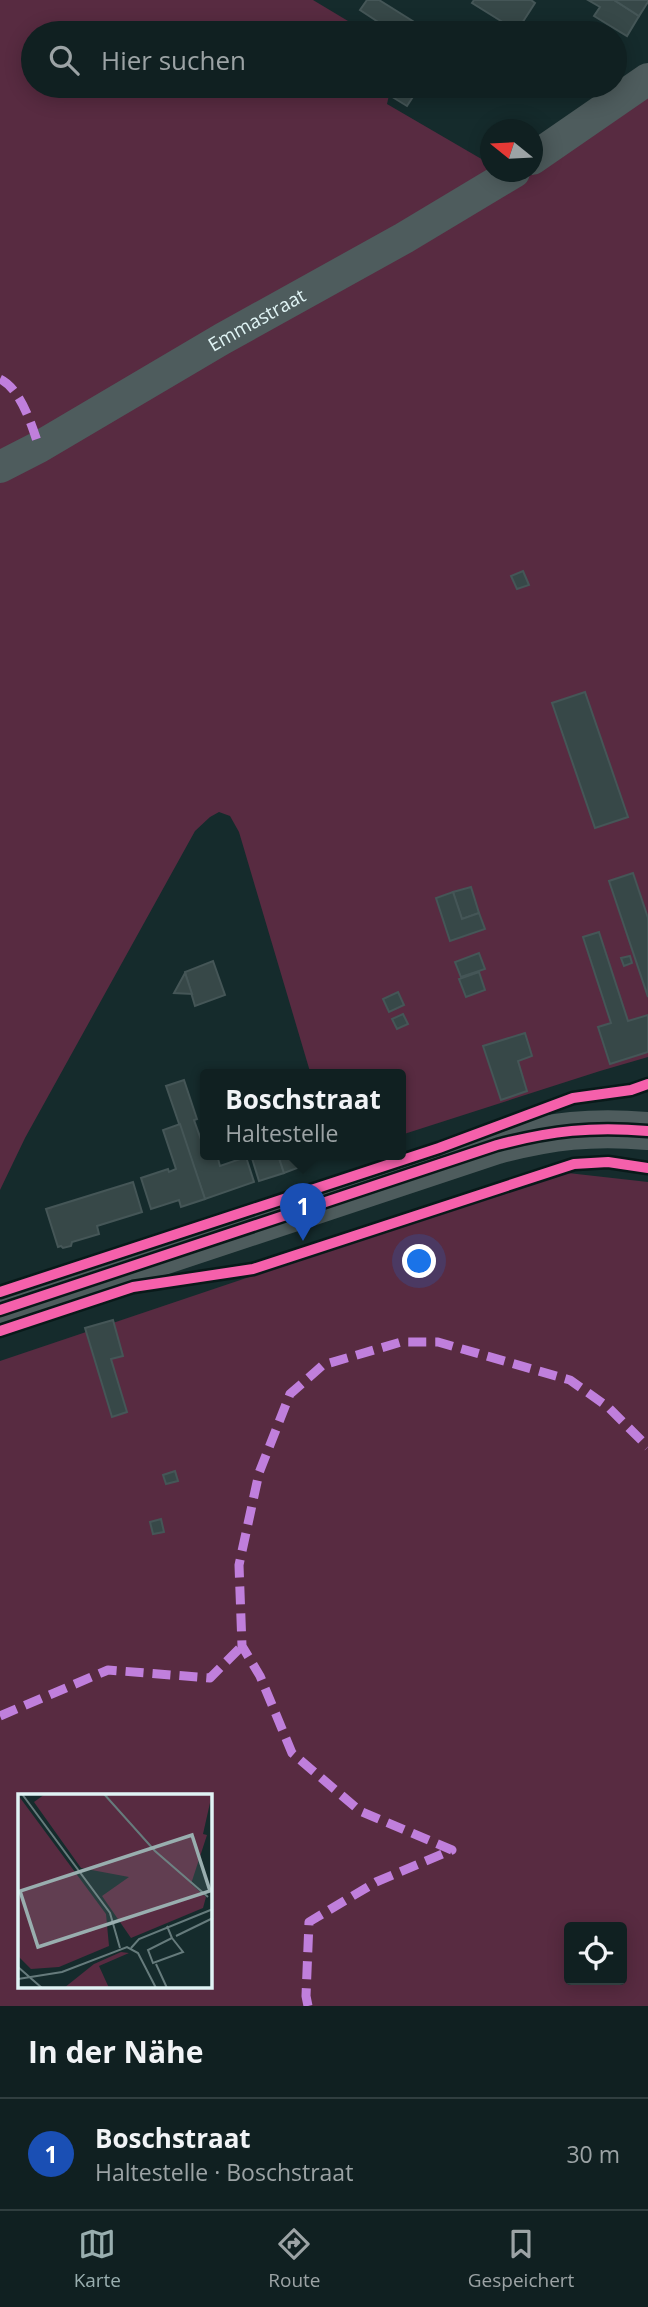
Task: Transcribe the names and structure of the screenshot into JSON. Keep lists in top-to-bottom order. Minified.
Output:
{"streets":{"street":["Emmastraat"]},"north":"left","page":{"search":"Hier suchen","popup":["Boschstraat","Haltestelle"],"pins":"1","heading":"In der Nähe","list":[{"mark":"1","name":"Boschstraat","note":"Haltestelle · Boschstraat","value":"30 m"}],"nav":["Karte","Route","Gespeichert"]}}
